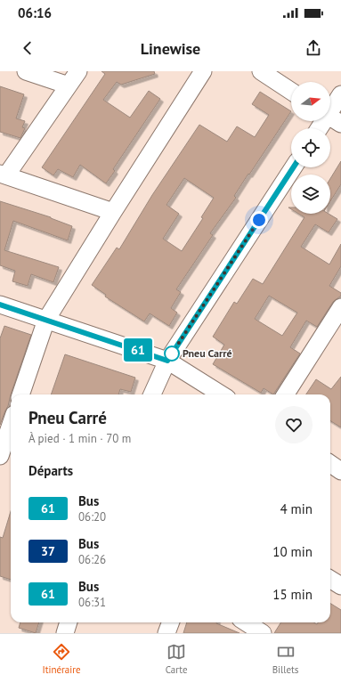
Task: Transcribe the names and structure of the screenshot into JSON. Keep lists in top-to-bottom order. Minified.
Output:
{"places":["Pneu Carré"],"lines":["bus line 61"],"north":"right","page":{"status":"06:16","header":"Linewise","on_map":"61","heading":[["Pneu Carré","À pied · 1 min · 70 m"],"Départs"],"list":[{"mark":"61","name":"Bus","note":"06:20","value":"4 min"},{"mark":"37","name":"Bus","note":"06:26","value":"10 min"},{"mark":"61","name":"Bus","note":"06:31","value":"15 min"}],"tabs":["Itinéraire","Carte","Billets"]}}
